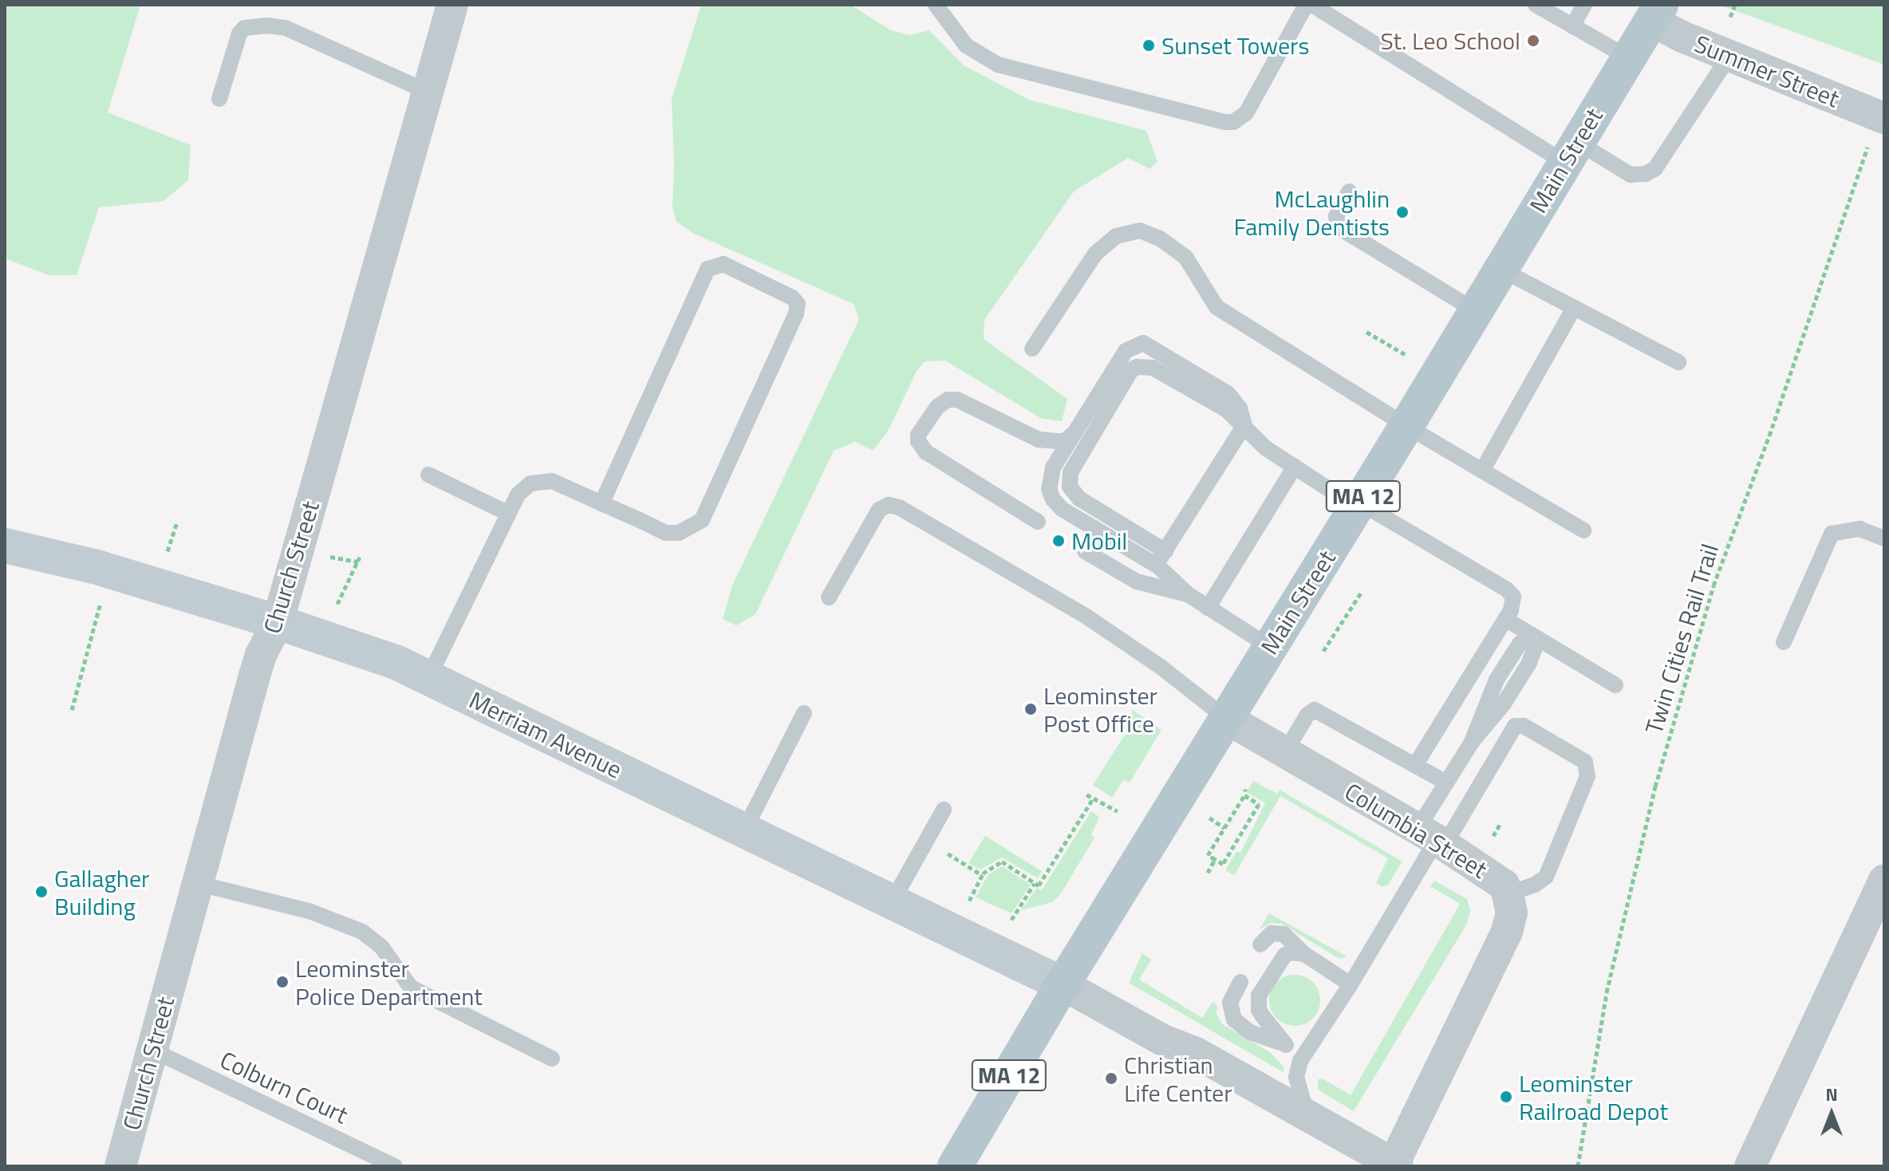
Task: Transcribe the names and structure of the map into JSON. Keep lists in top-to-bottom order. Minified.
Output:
{"streets":{"main road":["Main Street","MA 12"],"street":["Summer Street","Church Street","Merriam Avenue","Columbia Street"],"lane":["Colburn Court"],"path":["Twin Cities Rail Trail"]},"crossings":[["Summer Street","Main Street"],["Summer Street","Twin Cities Rail Trail"],["Main Street","Merriam Avenue"],["Main Street","Columbia Street"],["Church Street","Merriam Avenue"],["Church Street","Colburn Court"]],"places":["St. Leo School","Sunset Towers","McLaughlin Family Dentists","Mobil","Leominster Post Office","Gallagher Building","Leominster Police Department","Christian Life Center","Leominster Railroad Depot"],"north":"top"}
